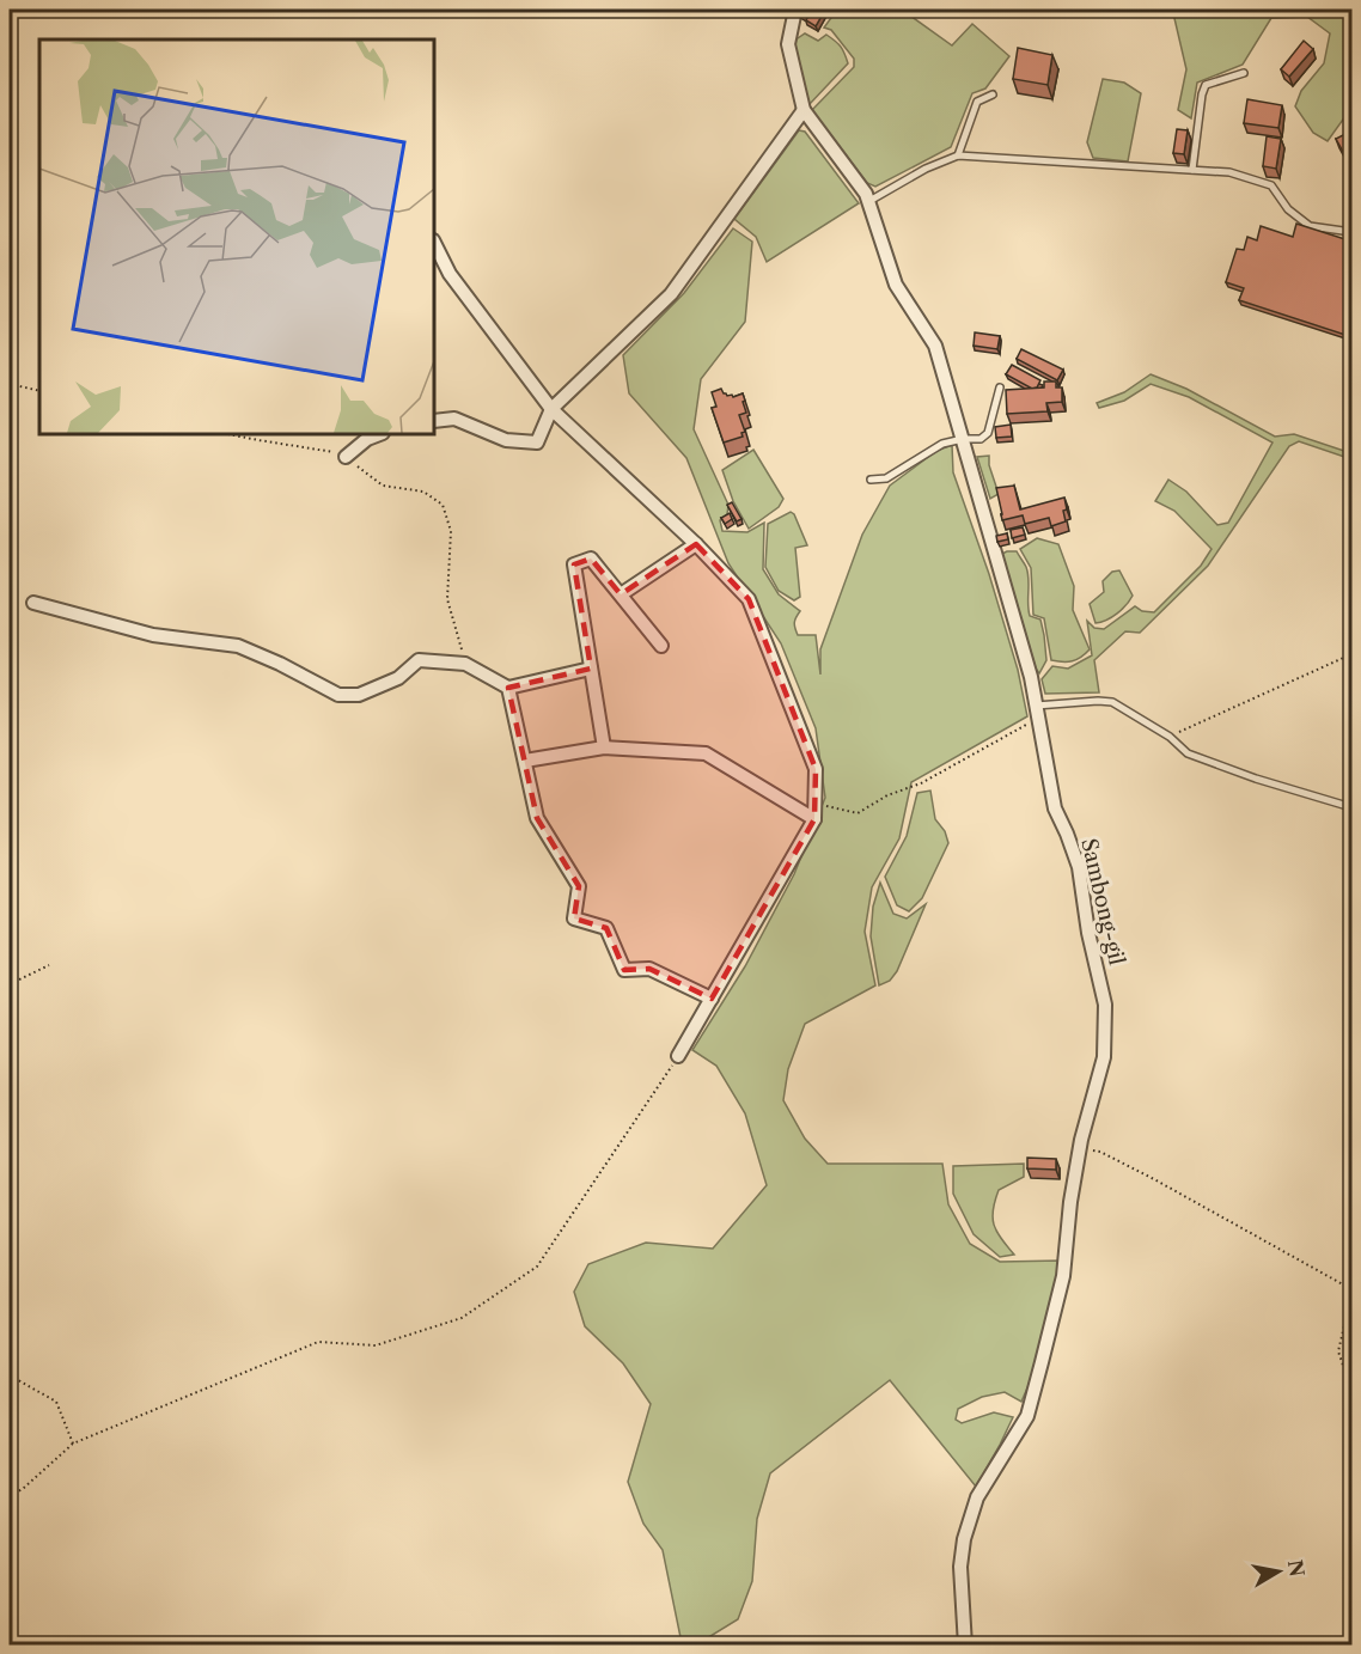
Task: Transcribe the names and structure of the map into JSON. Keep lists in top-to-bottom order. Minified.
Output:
{"streets":{"street":["Sambong-gil"]},"north":"right"}
